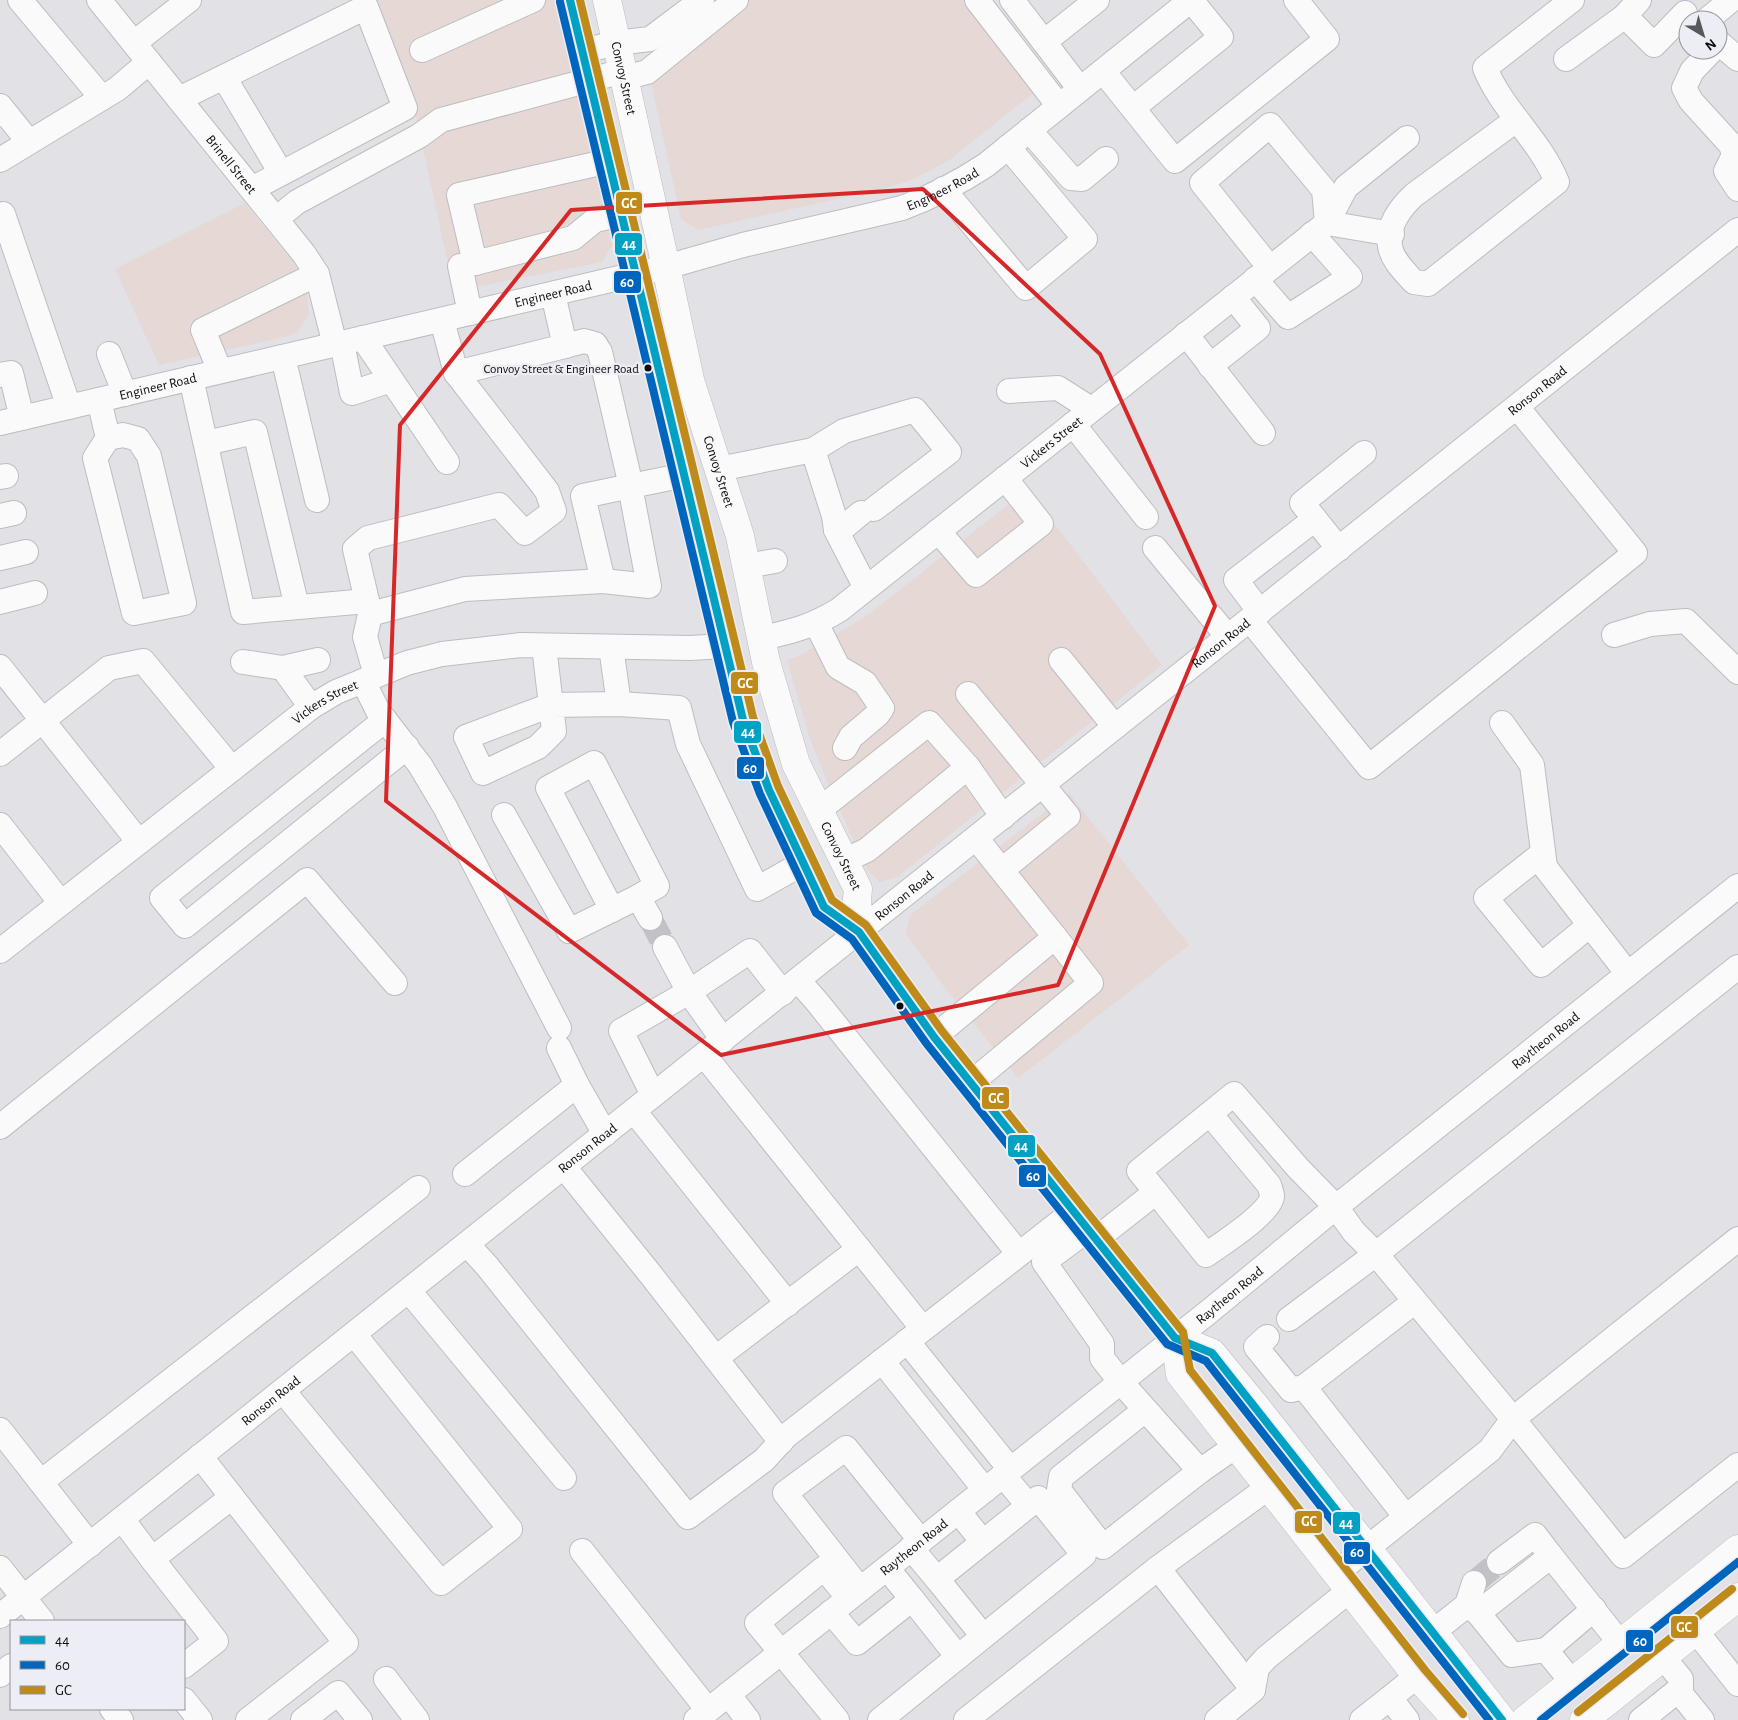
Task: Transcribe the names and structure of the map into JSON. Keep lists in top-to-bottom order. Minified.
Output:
{"streets":{"main road":["Convoy Street"],"street":["Brinell Street","Engineer Road","Ronson Road","Vickers Street","Raytheon Road"]},"crossings":[["Convoy Street","Engineer Road"],["Convoy Street","Ronson Road"],["Convoy Street","Vickers Street"],["Brinell Street","Engineer Road"]],"places":["Convoy Street & Engineer Road"],"lines":["transit line 44","transit line GC","transit line 60"],"legend":["44","60","GC"],"north":"bottom right"}
